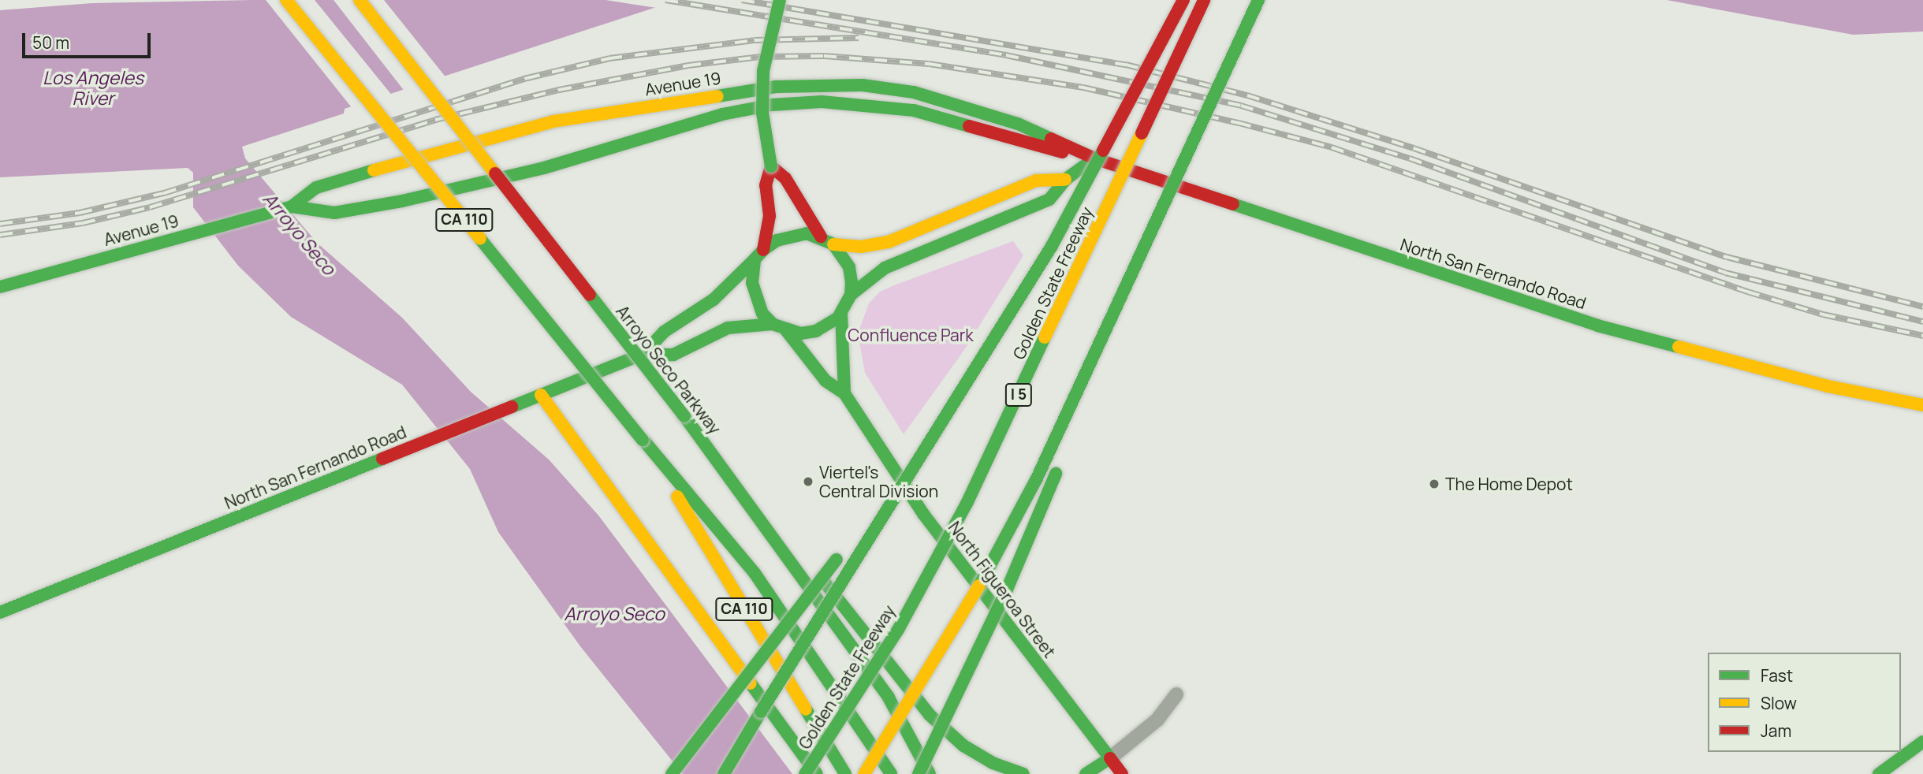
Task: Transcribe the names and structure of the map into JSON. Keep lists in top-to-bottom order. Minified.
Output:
{"streets":{"main road":["Avenue 19","CA 110","North San Fernando Road","Golden State Freeway","Arroyo Seco Parkway","I 5","North Figueroa Street"]},"crossings":[["Avenue 19","North San Fernando Road"],["North San Fernando Road","North Figueroa Street"]],"water":["Los Angeles River","Arroyo Seco"],"parks":["Confluence Park"],"places":["Viertel's Central Division","The Home Depot"],"legend":["Fast","Slow","Jam"],"scale_bar":"50 m"}
